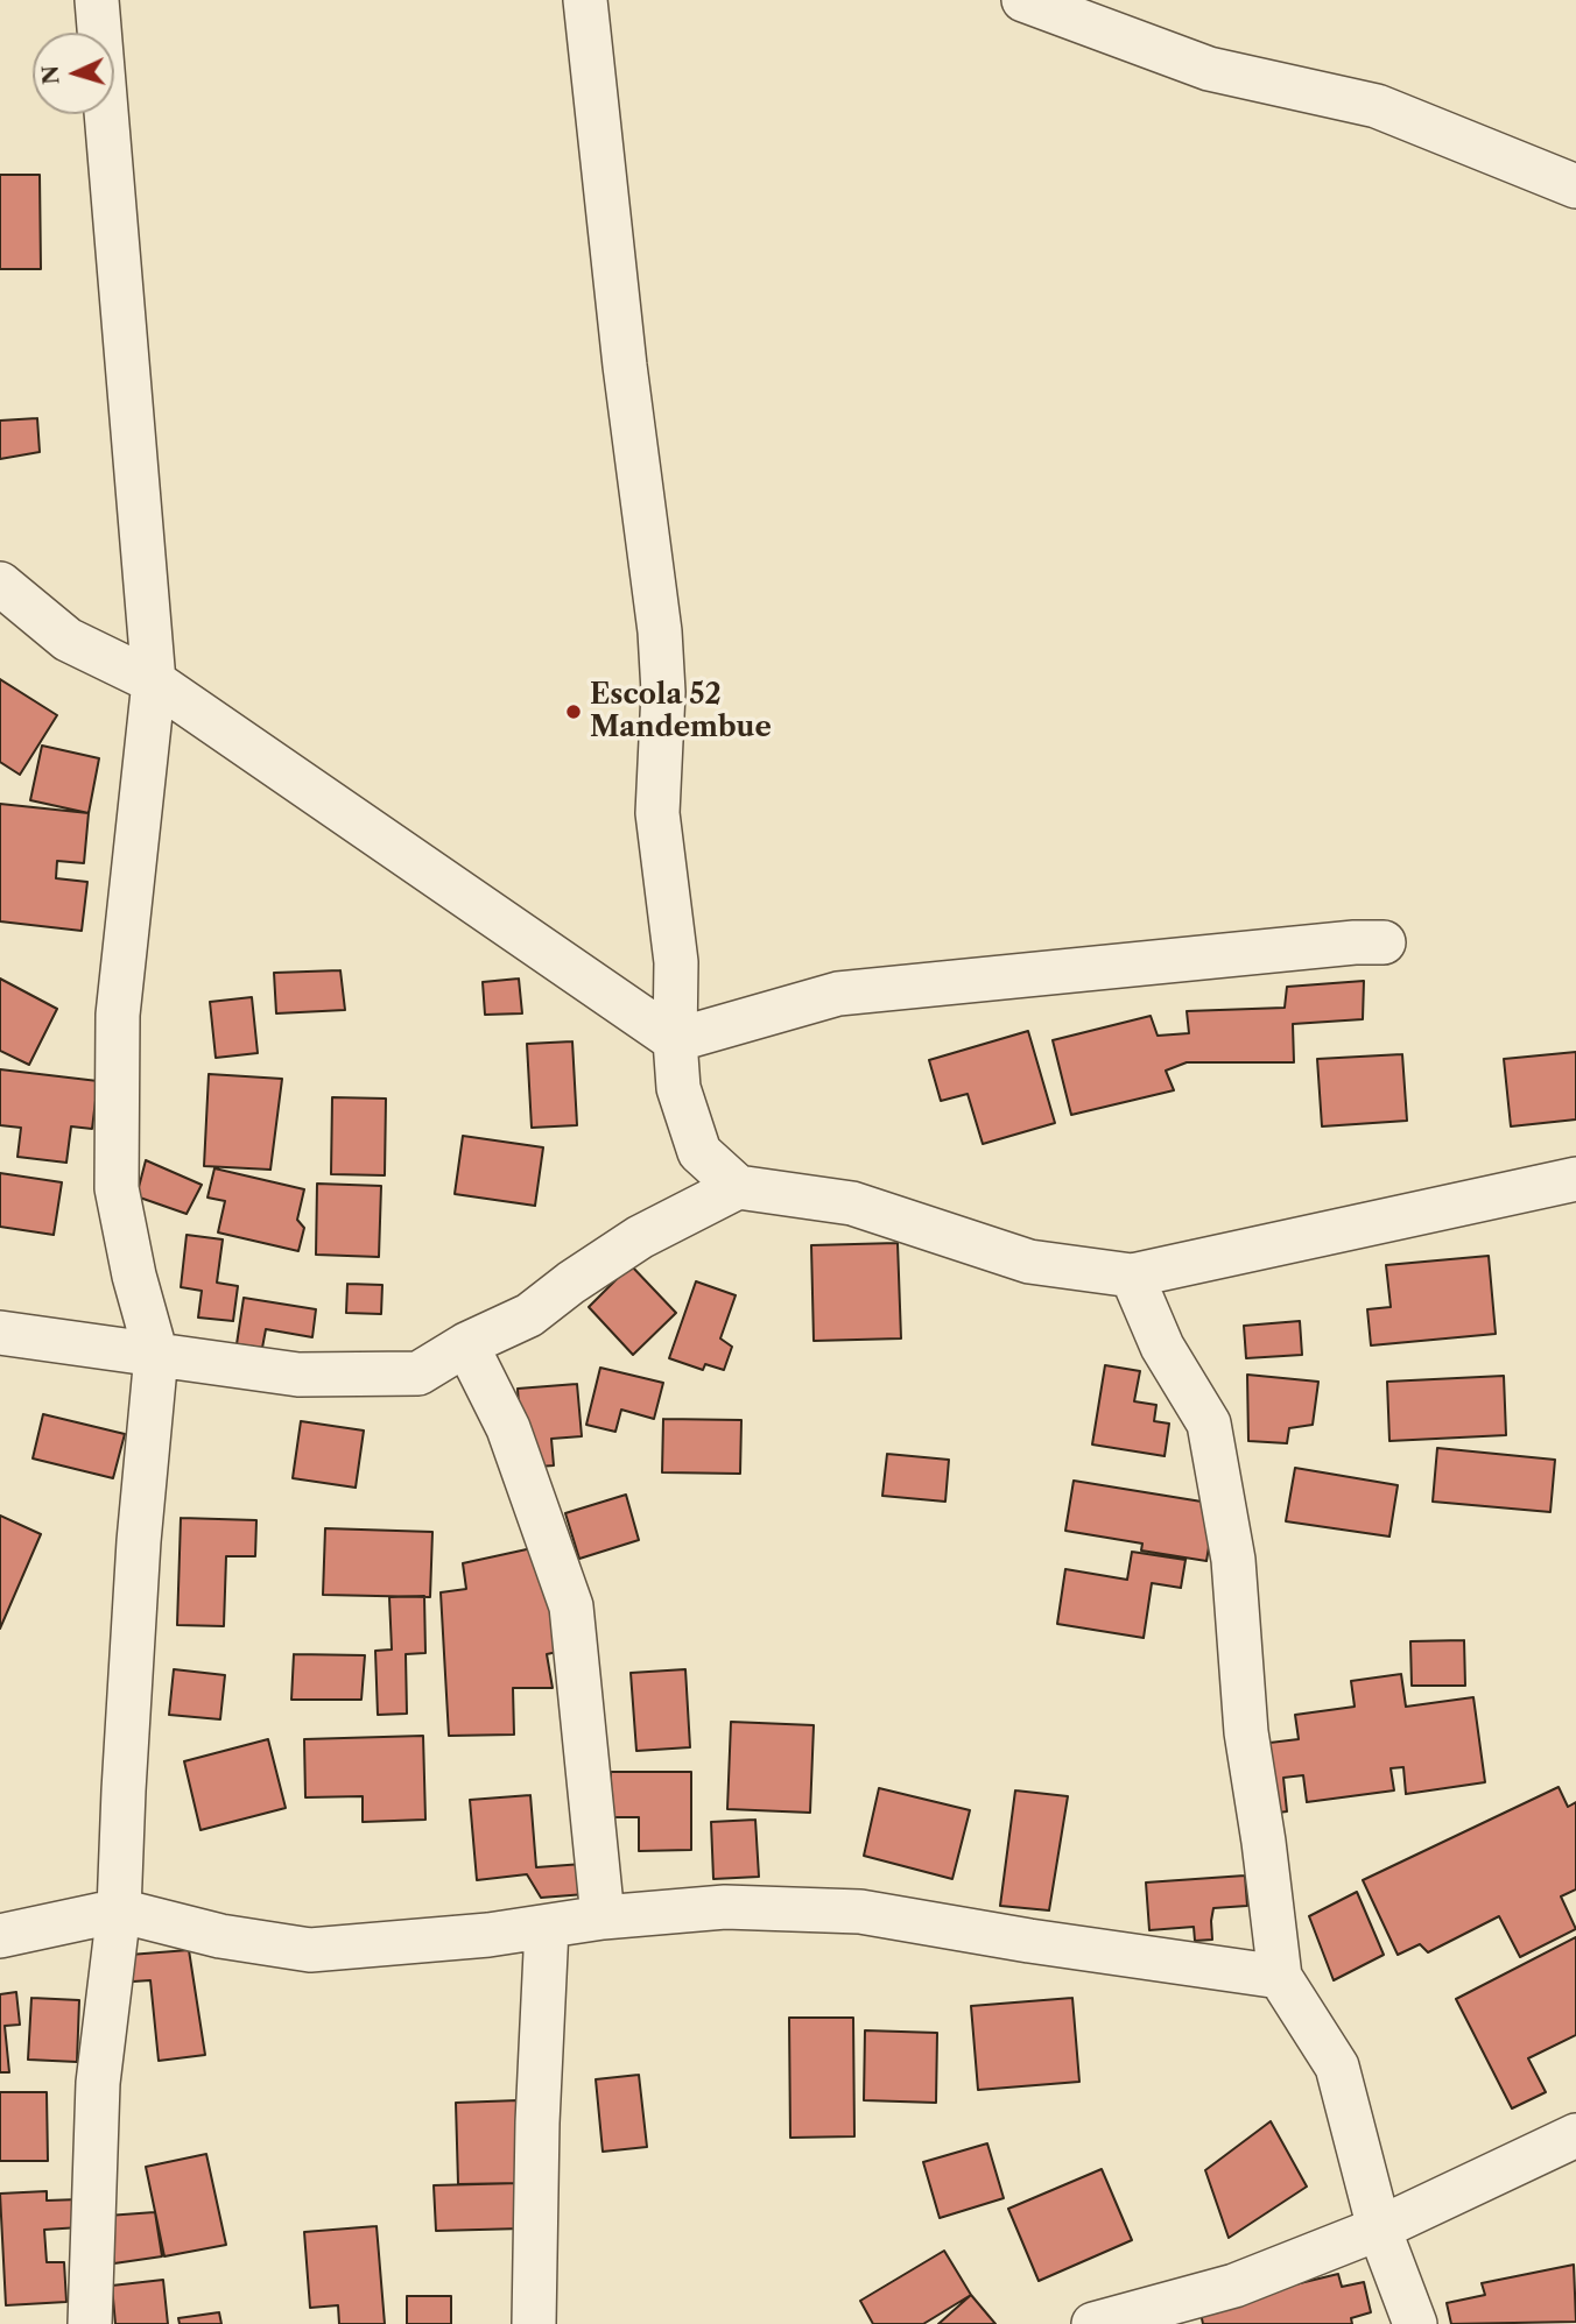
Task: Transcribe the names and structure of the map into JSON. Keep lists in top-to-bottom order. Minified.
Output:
{"places":["Escola 52 Mandembue"],"north":"left"}
